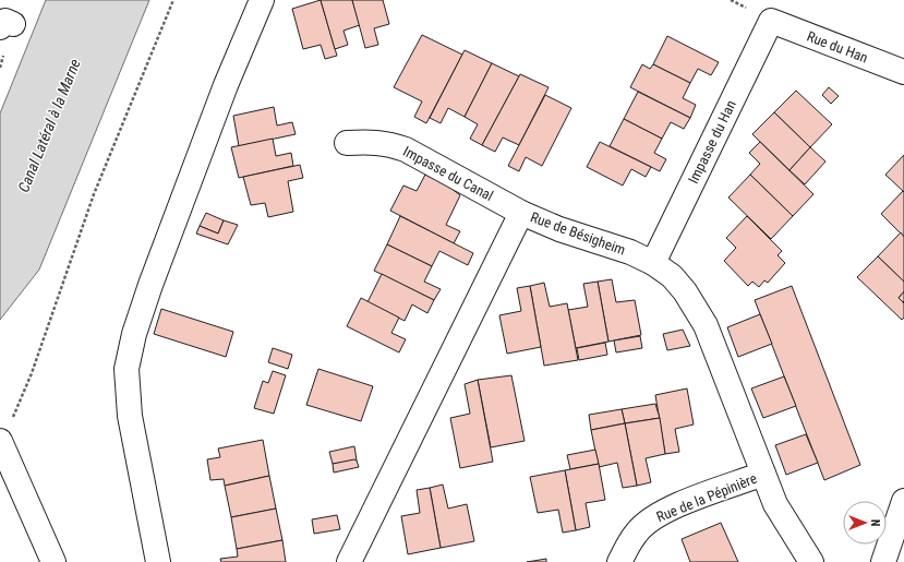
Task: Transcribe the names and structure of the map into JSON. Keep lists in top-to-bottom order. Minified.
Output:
{"streets":{"street":["Rue du Han","Impasse du Han","Impasse du Canal","Rue de Bésigheim","Rue de la Pépinière"]},"crossings":[["Rue du Han","Impasse du Han"],["Impasse du Han","Rue de Bésigheim"],["Impasse du Canal","Rue de Bésigheim"],["Rue de Bésigheim","Rue de la Pépinière"]],"water":["Canal Latéral à la Marne"],"north":"right"}
